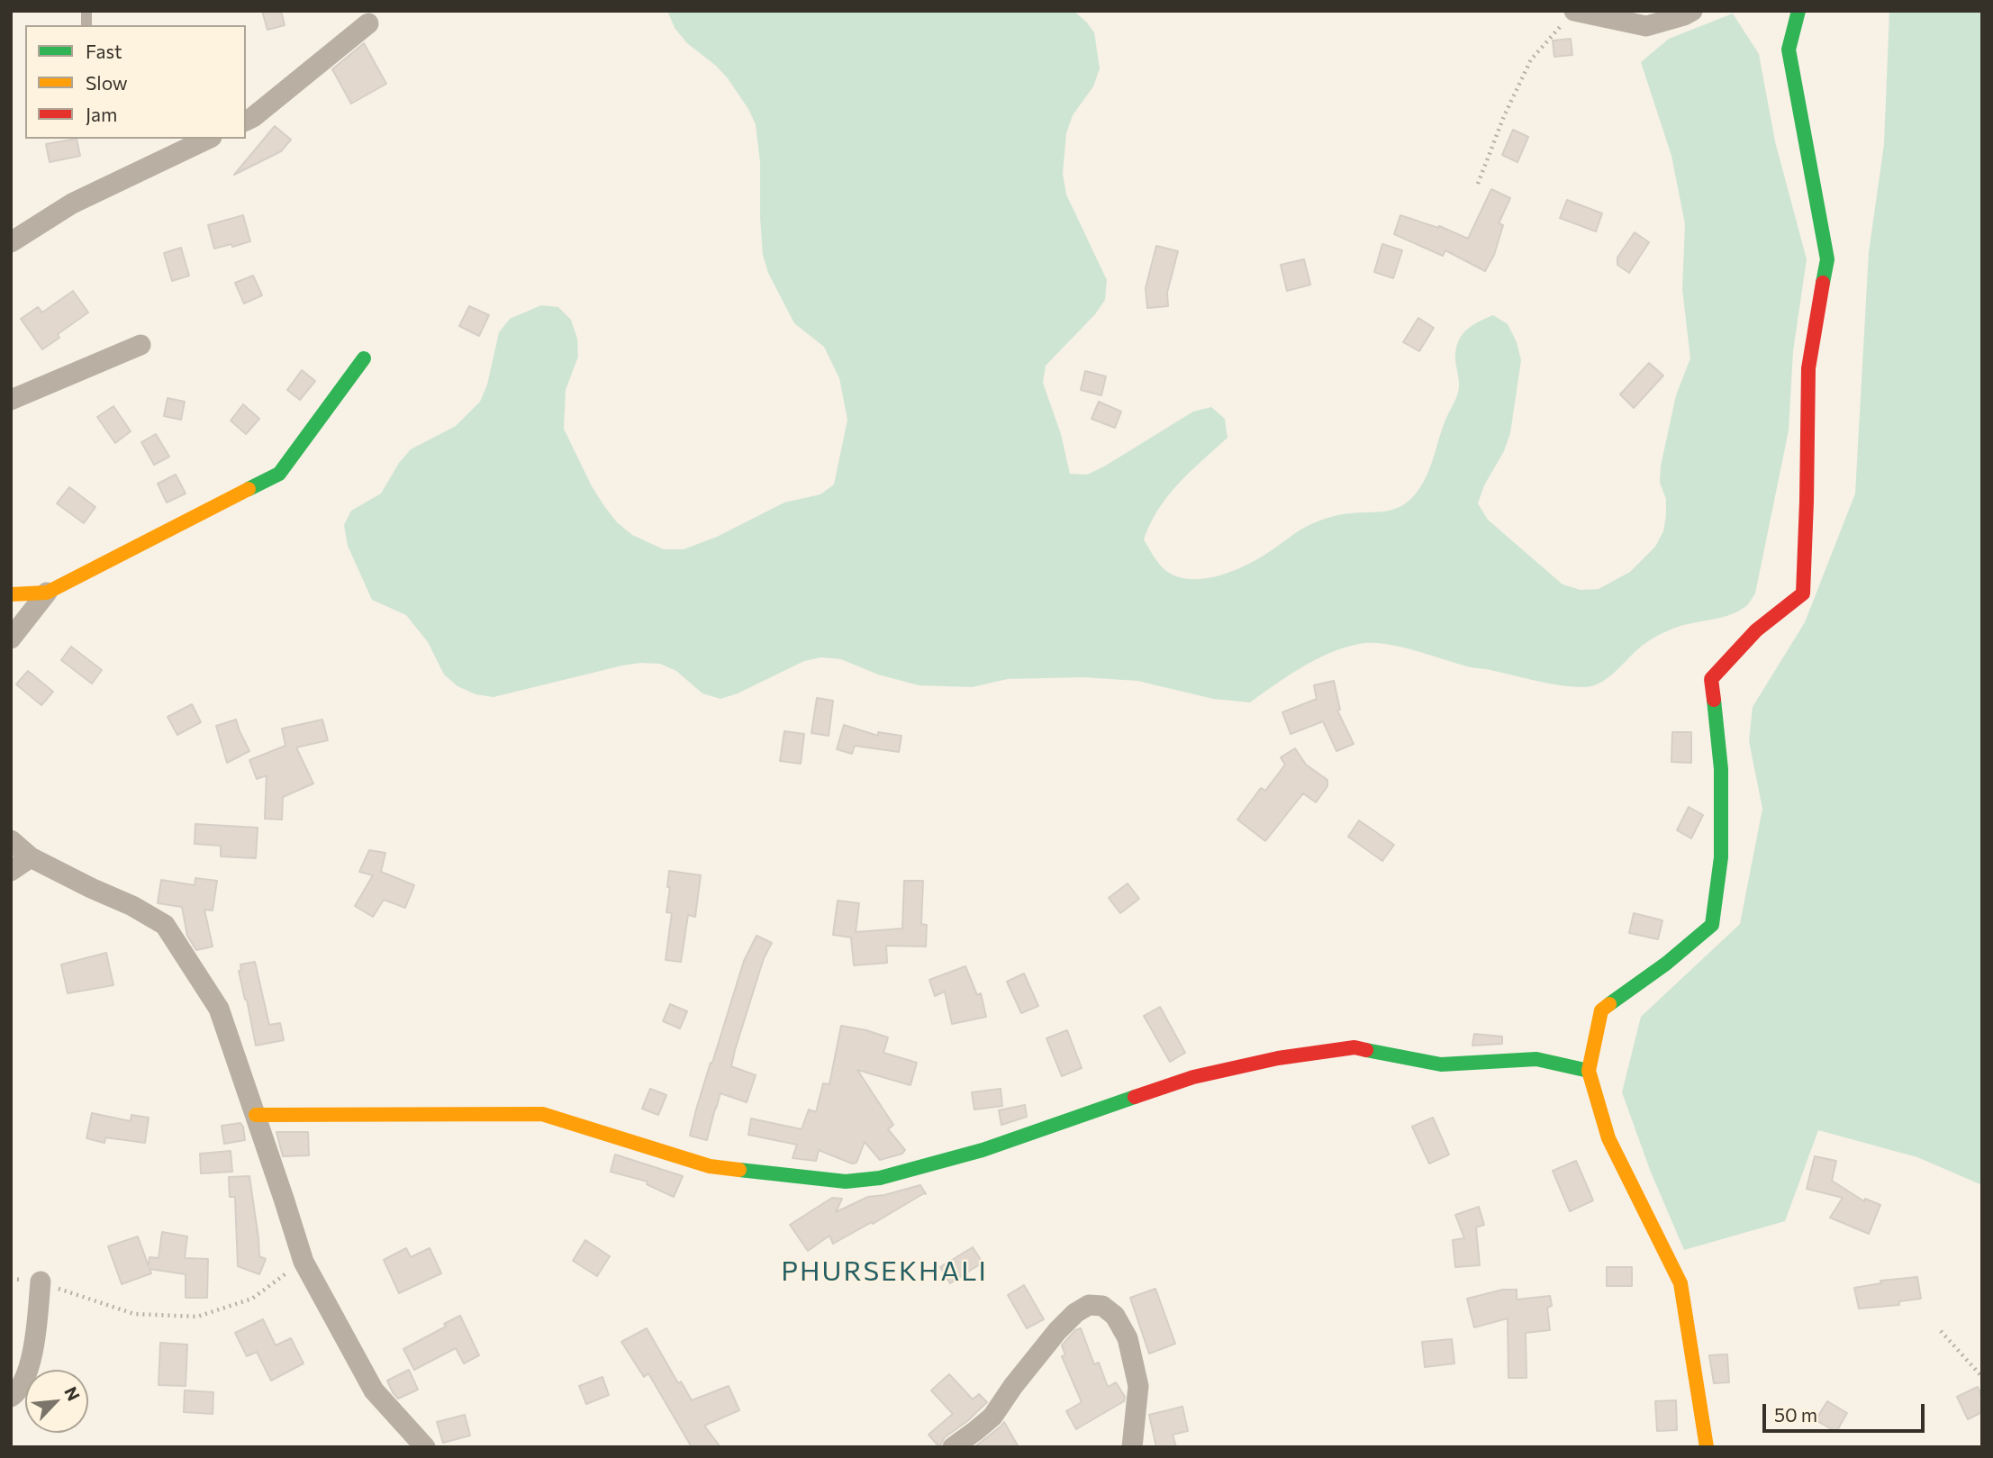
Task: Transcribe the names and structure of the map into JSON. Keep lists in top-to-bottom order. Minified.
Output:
{"districts":["PHURSEKHALI"],"legend":["Fast","Slow","Jam"],"scale_bar":"50 m","north":"top right"}
